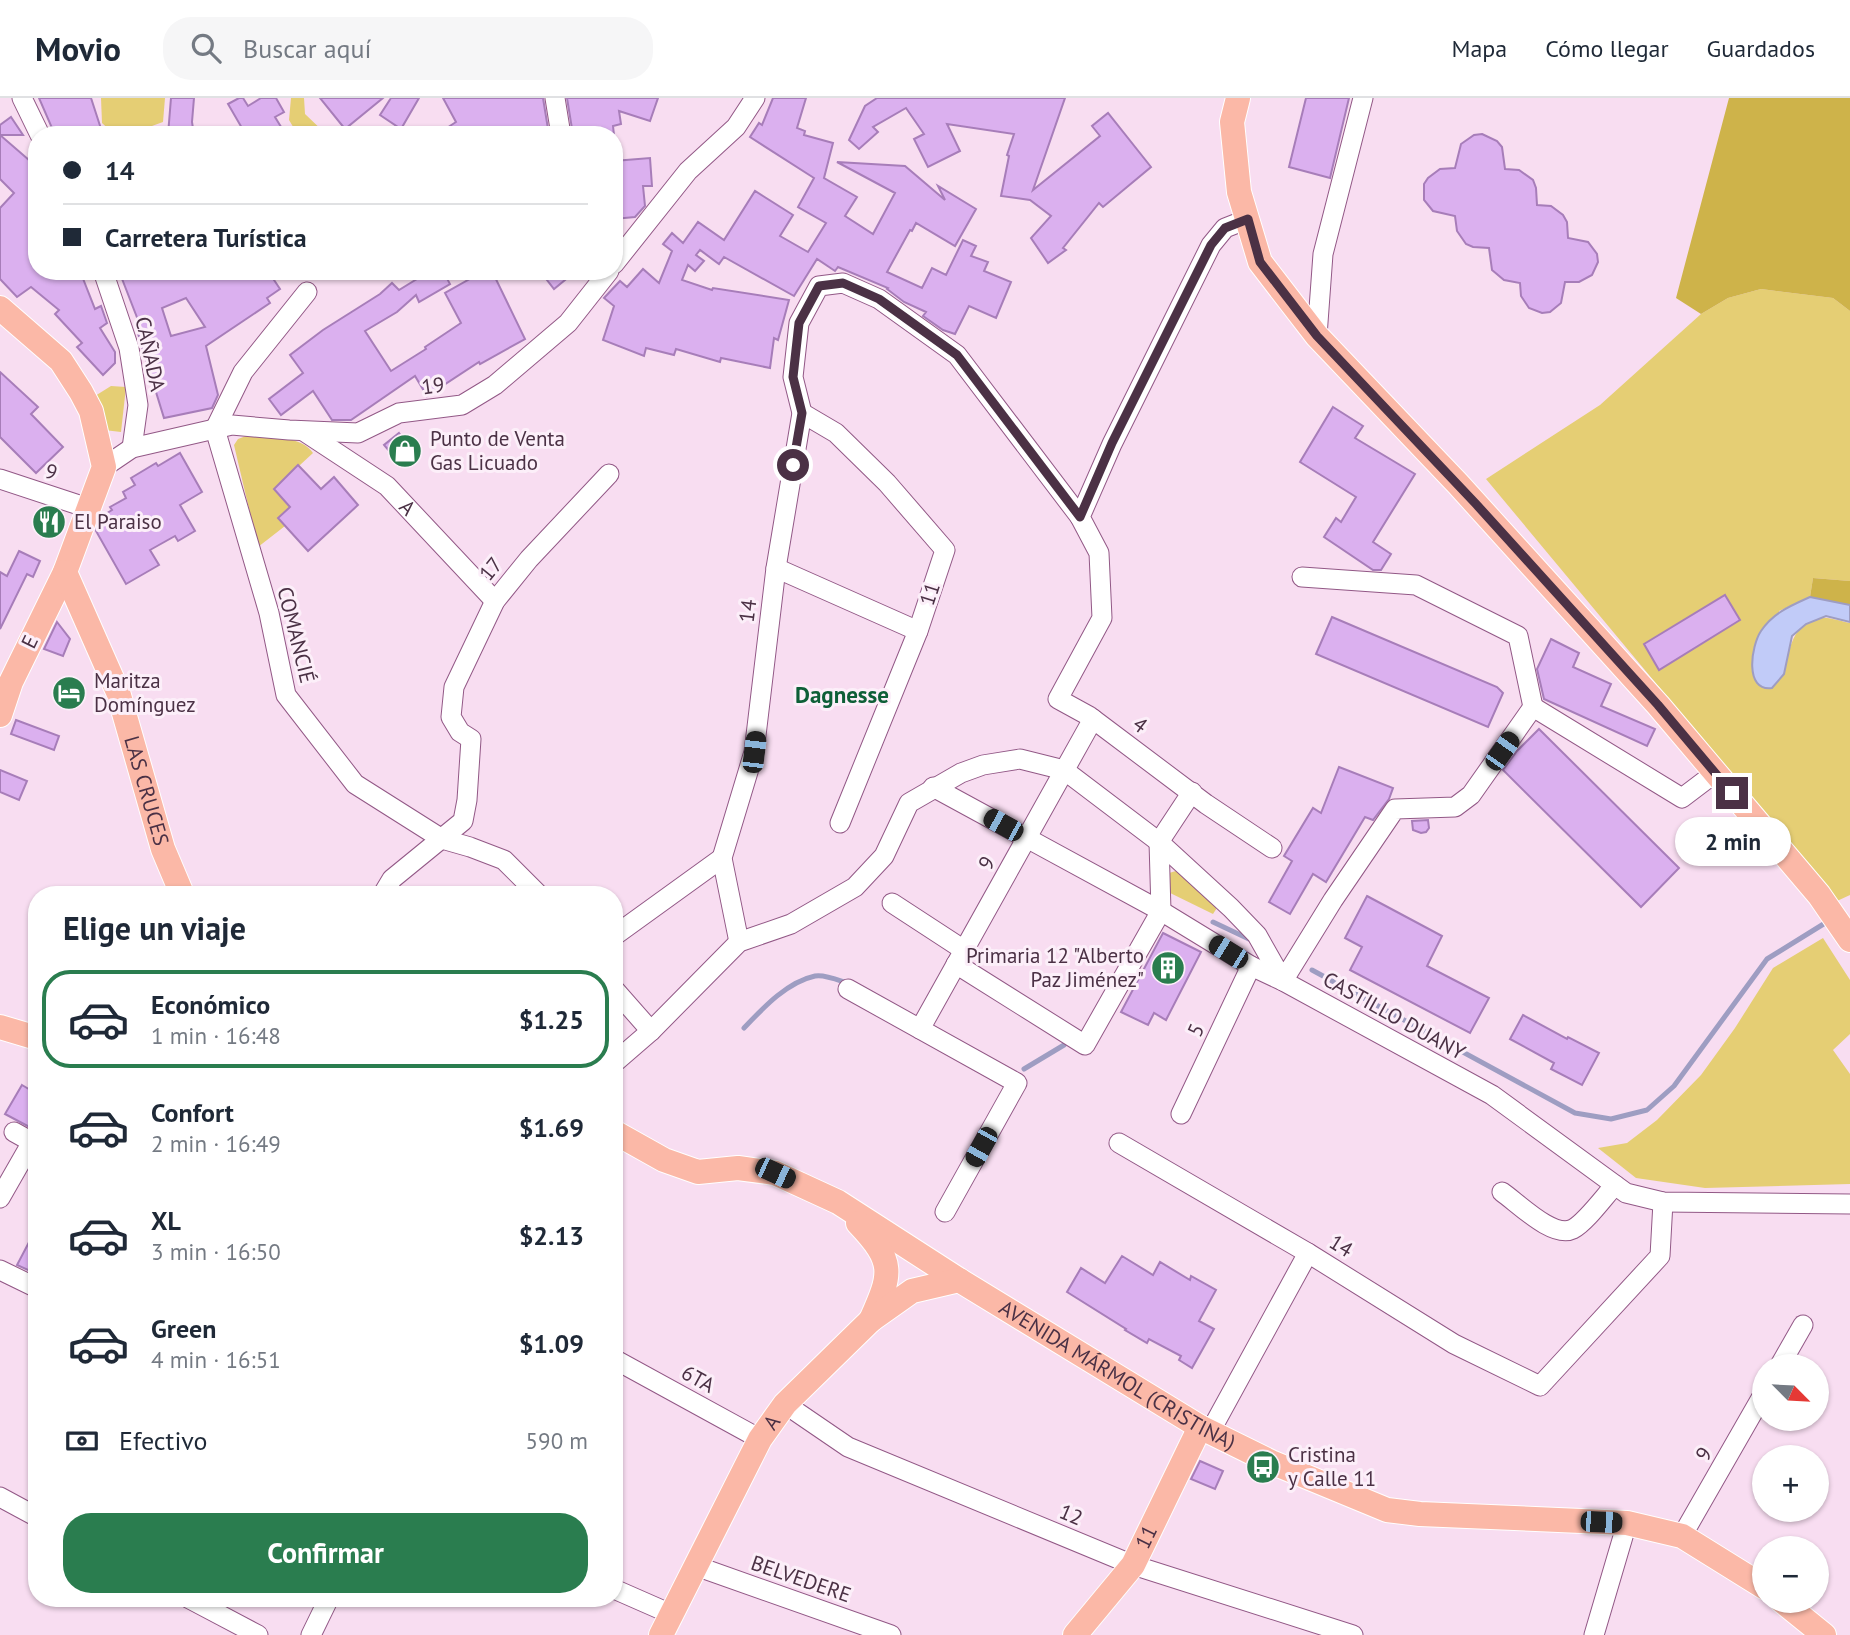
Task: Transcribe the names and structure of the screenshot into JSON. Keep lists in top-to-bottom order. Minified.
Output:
{"streets":{"main road":["A","11","E","LAS CRUCES","AVENIDA MÁRMOL (CRISTINA)"],"street":["CAÑADA","19","9","17","14","COMANCIÉ","4","CASTILLO DUANY","5","6TA","12","BELVEDERE"]},"crossings":[["19","A"],["19","COMANCIÉ"],["9","E"],["9","4"],["9","CASTILLO DUANY"],["9","AVENIDA MÁRMOL (CRISTINA)"],["A","17"],["A","AVENIDA MÁRMOL (CRISTINA)"],["A","6TA"],["A","12"],["A","BELVEDERE"],["17","COMANCIÉ"],["11","14"],["11","AVENIDA MÁRMOL (CRISTINA)"],["11","12"],["14","4"],["14","CASTILLO DUANY"],["E","LAS CRUCES"],["CASTILLO DUANY","5"]],"districts":["Dagnesse"],"places":{"shop":["Punto de Venta Gas Licuado"],"restaurant":["El Paraiso"],"hotel":["Maritza Domínguez"],"building":["Primaria 12 \"Alberto Paz Jiménez\""],"bus stop":["Cristina y Calle 11"]},"north":"bottom right","page":{"header":"Movio","search":"Buscar aquí","nav":["Mapa","Cómo llegar","Guardados"],"banner":["14","Carretera Turística"],"bubble":"2 min","heading":"Elige un viaje","list":[{"name":"Económico","note":"1 min · 16:48","value":"$1.25"},{"name":"Confort","note":"2 min · 16:49","value":"$1.69"},{"name":"XL","note":"3 min · 16:50","value":"$2.13"},{"name":"Green","note":"4 min · 16:51","value":"$1.09"}],"map_buttons":["+","−"],"pay":["Efectivo","590 m"],"buttons":"Confirmar"}}
